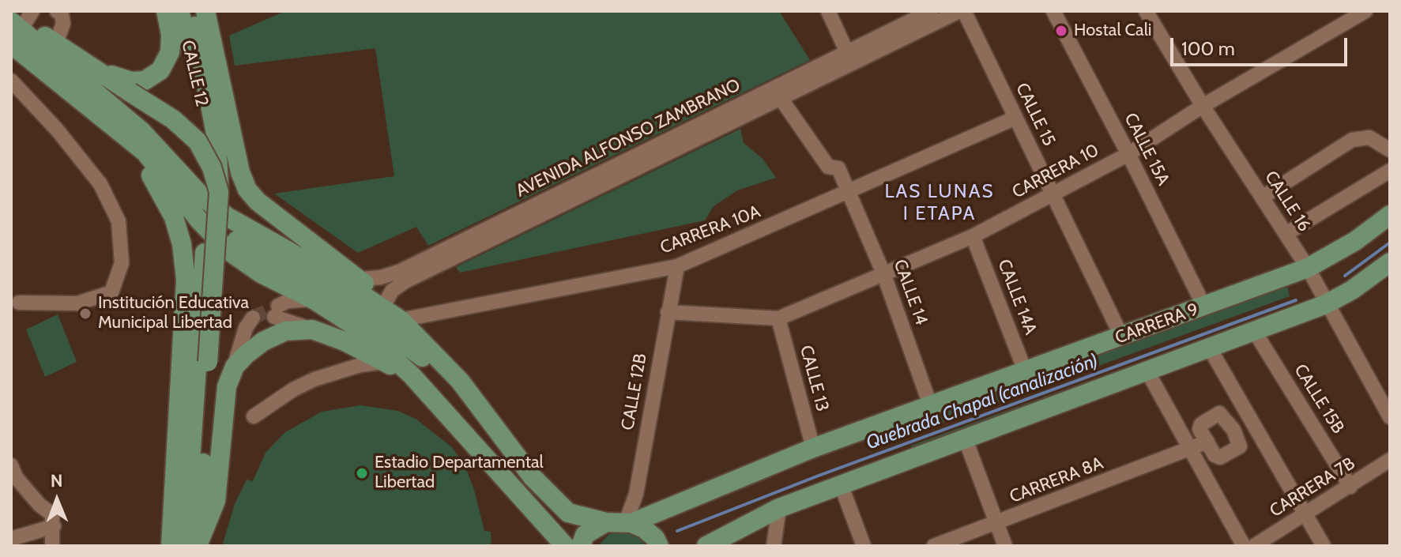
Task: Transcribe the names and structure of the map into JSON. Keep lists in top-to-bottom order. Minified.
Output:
{"streets":{"main road":["CALLE 12","CARRERA 9"],"street":["CALLE 15","AVENIDA ALFONSO ZAMBRANO","CALLE 15A","CARRERA 10","CALLE 16","CARRERA 10A","CALLE 14","CALLE 14A","CALLE 13","CALLE 12B","CALLE 15B","CARRERA 8A","CARRERA 7B"]},"crossings":[["CALLE 15","AVENIDA ALFONSO ZAMBRANO"],["CALLE 15","CARRERA 10"],["CALLE 15","CARRERA 10A"],["CALLE 15","CARRERA 9"],["AVENIDA ALFONSO ZAMBRANO","CALLE 14"],["CALLE 15A","CARRERA 10"],["CALLE 15A","CARRERA 9"],["CARRERA 10","CALLE 16"],["CARRERA 10","CALLE 14"],["CARRERA 10","CALLE 14A"],["CARRERA 10","CALLE 13"],["CARRERA 10","CALLE 12B"],["CALLE 16","CARRERA 9"],["CARRERA 10A","CALLE 14"],["CARRERA 10A","CALLE 12B"],["CALLE 14","CARRERA 9"],["CALLE 14A","CARRERA 9"],["CARRERA 9","CALLE 13"],["CARRERA 9","CALLE 12B"],["CALLE 15B","CARRERA 7B"]],"districts":["LAS LUNAS I ETAPA"],"water":["Quebrada Chapal (canalización)"],"places":["Hostal Cali","Institución Educativa Municipal Libertad","Estadio Departamental Libertad"],"scale_bar":"100 m","north":"top"}
